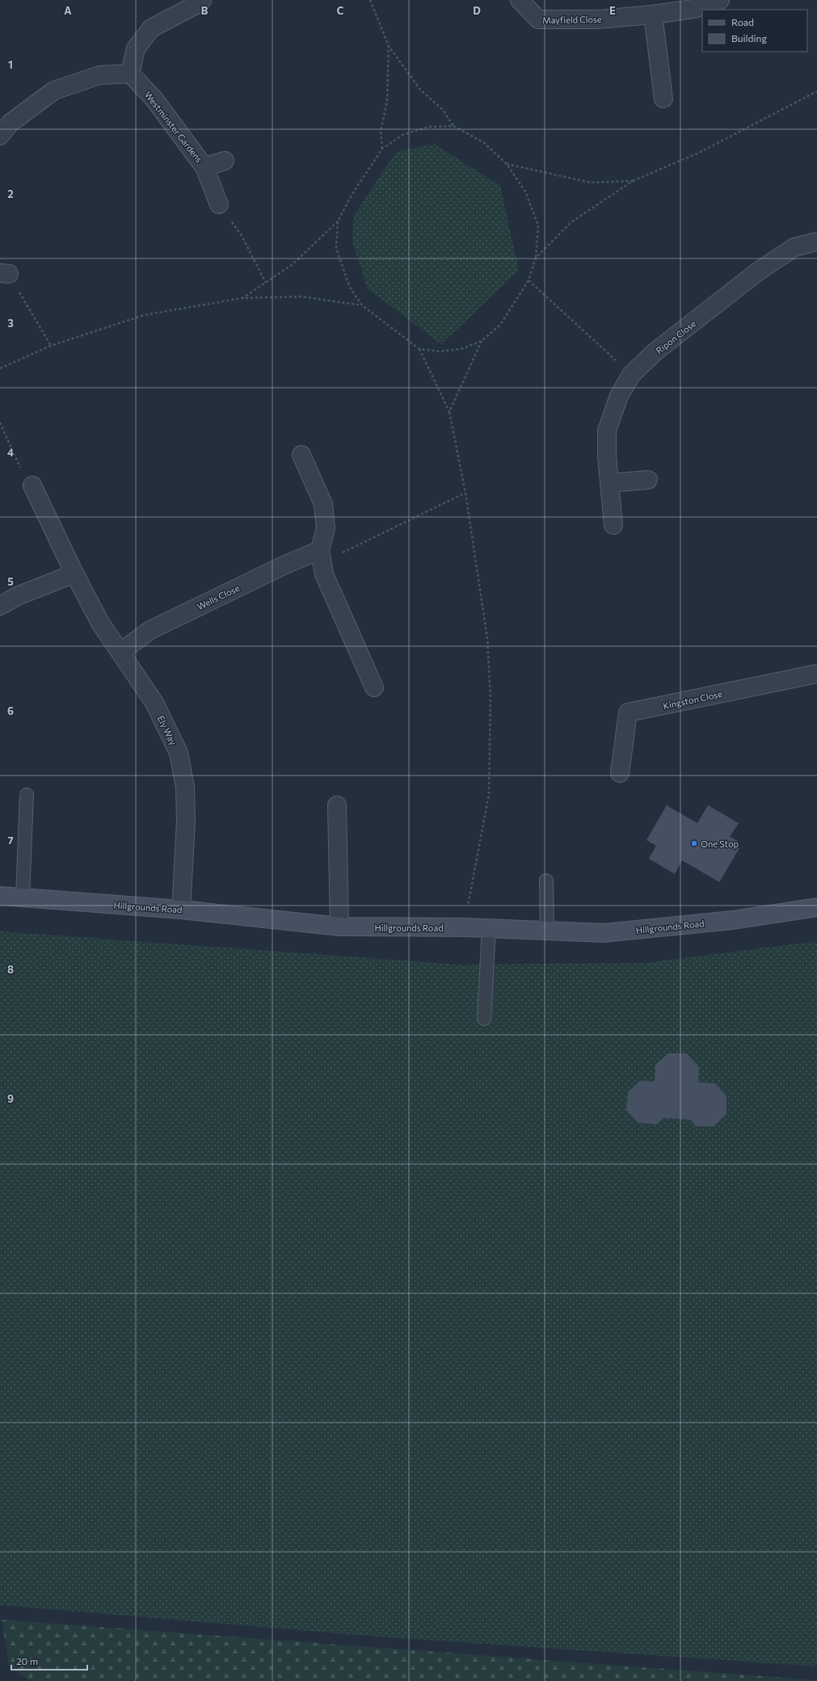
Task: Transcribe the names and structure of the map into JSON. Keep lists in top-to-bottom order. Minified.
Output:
{"streets":{"street":["Mayfield Close","Westminster Gardens","Ripon Close","Wells Close","Kingston Close","Ely Way","Hillgrounds Road"]},"crossings":[["Wells Close","Ely Way"],["Ely Way","Hillgrounds Road"]],"places":["One Stop"],"legend":["Road","Building"],"scale_bar":"20 m","grid":{"columns":["A","B","C","D","E"],"rows":["1","2","3","4","5","6","7","8","9"]}}
